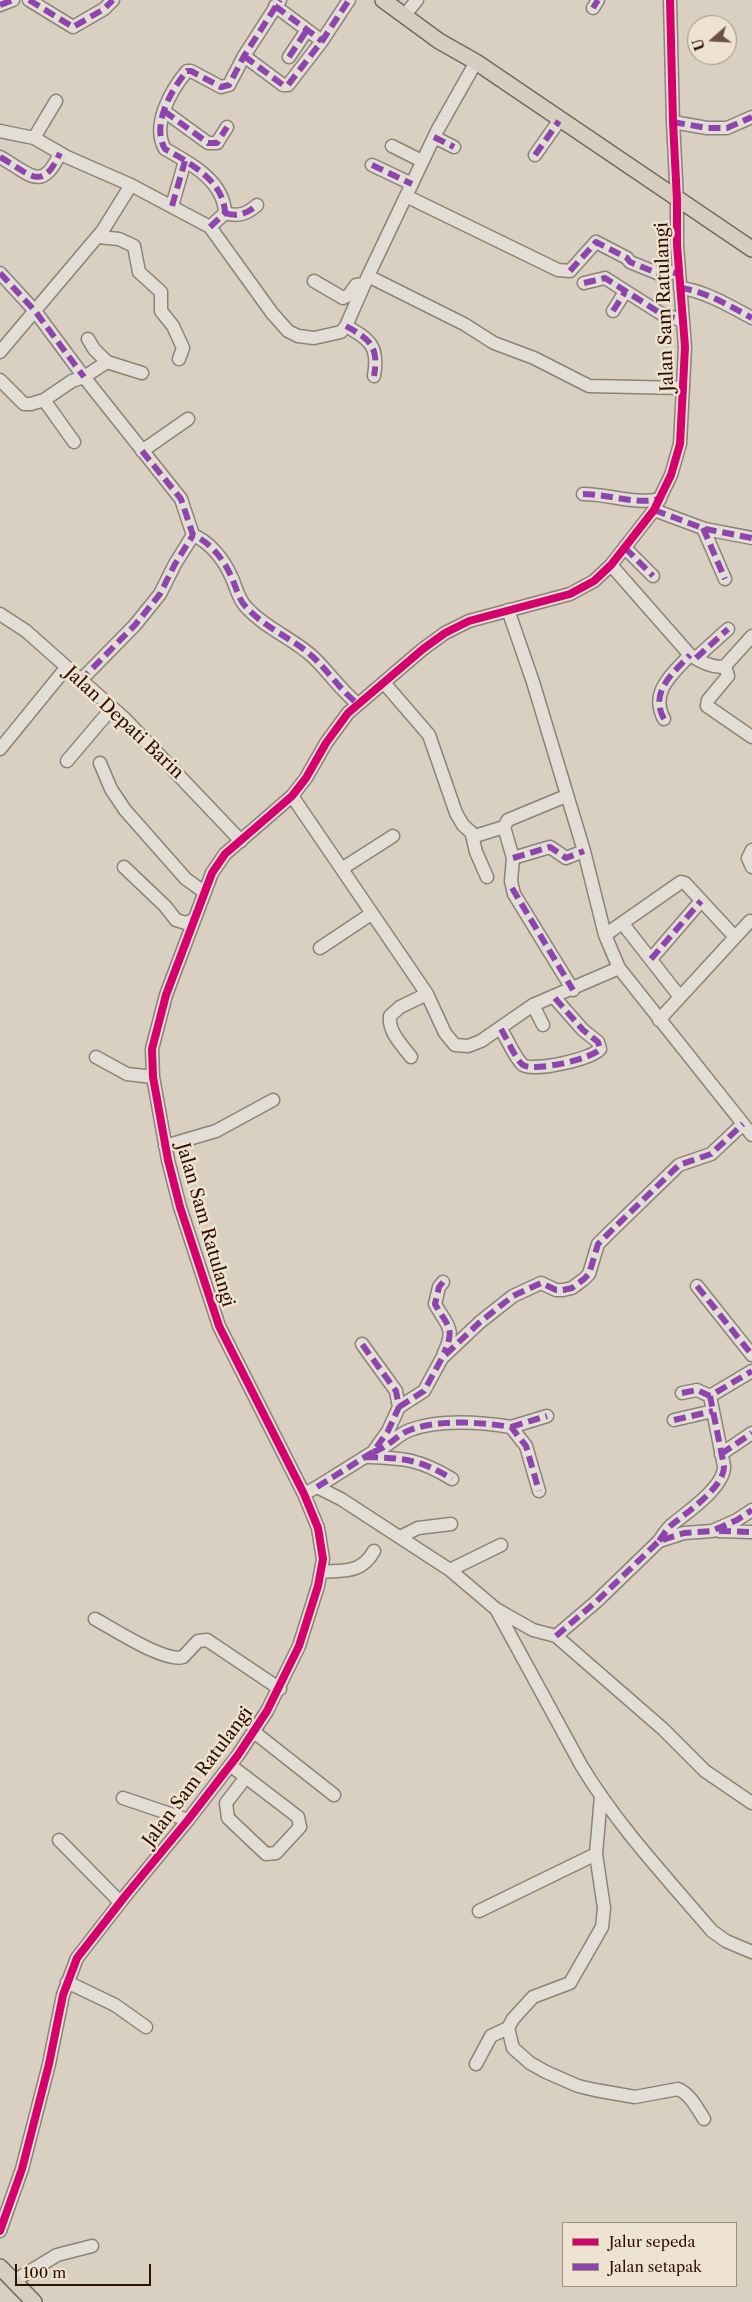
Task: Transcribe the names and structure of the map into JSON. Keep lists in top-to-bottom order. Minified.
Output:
{"streets":{"street":["Jalan Sam Ratulangi","Jalan Depati Barin"]},"crossings":[["Jalan Sam Ratulangi","Jalan Depati Barin"]],"legend":["Jalur sepeda","Jalan setapak"],"scale_bar":"100 m","north":"left"}
